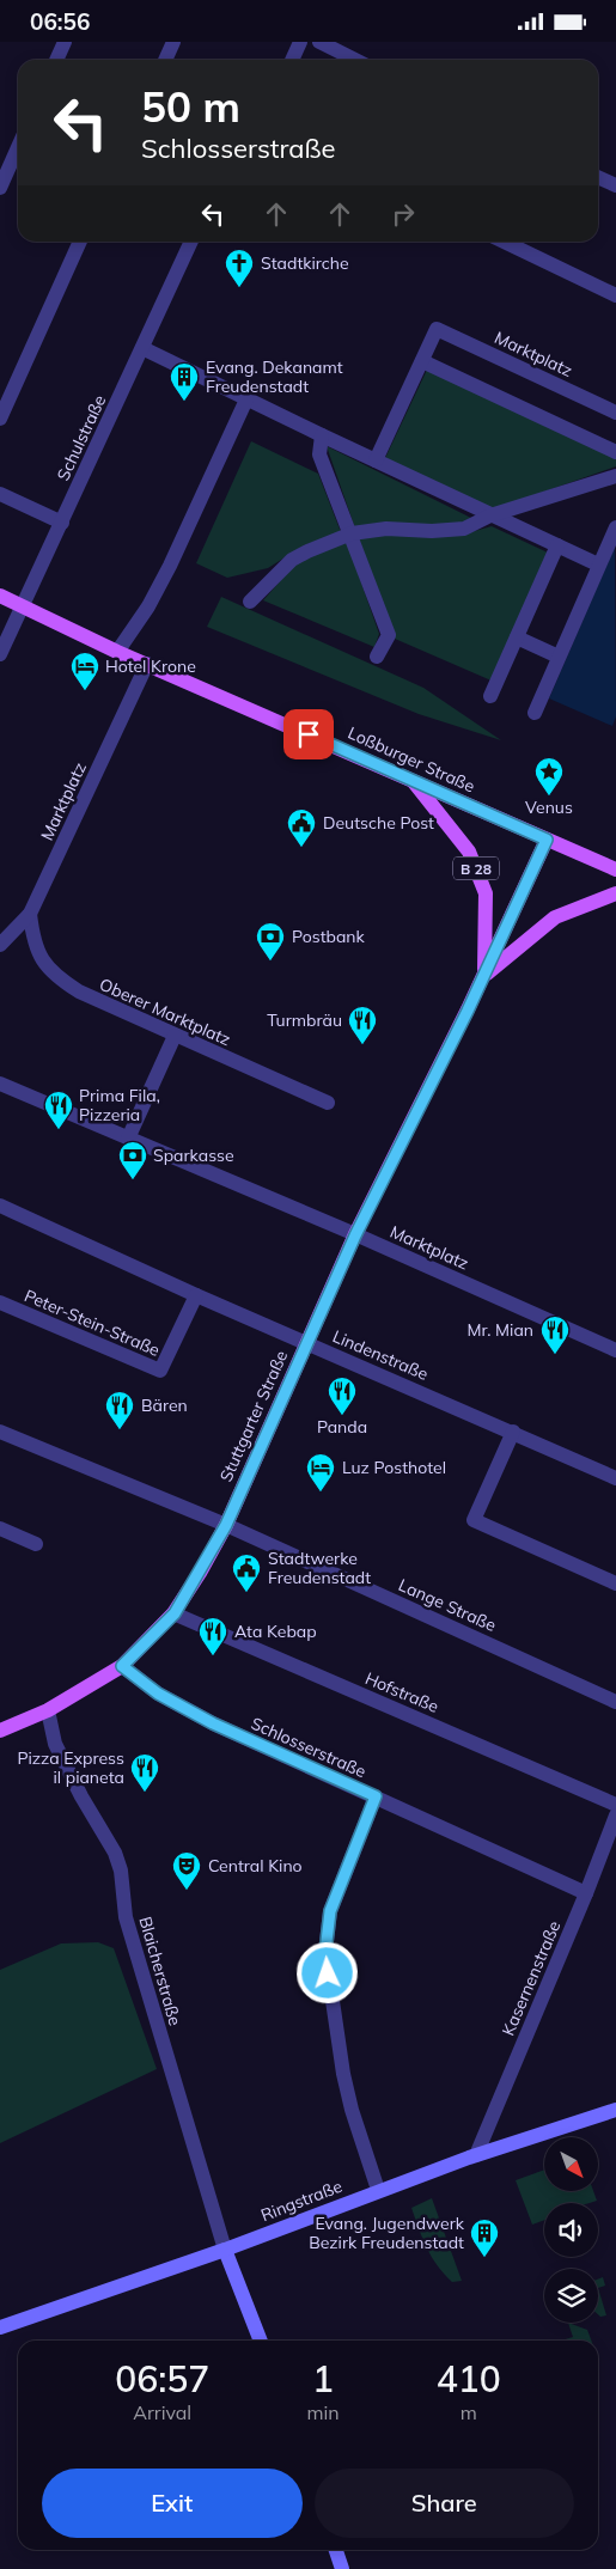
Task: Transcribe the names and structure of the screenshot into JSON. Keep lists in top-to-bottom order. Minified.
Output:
{"streets":{"main road":["Loßburger Straße","B 28","Stuttgarter Straße"],"street":["Marktplatz","Schulstraße","Oberer Marktplatz","Peter-Stein-Straße","Lindenstraße","Lange Straße","Hofstraße","Schlosserstraße","Blaicherstraße","Kasernenstraße","Ringstraße"]},"crossings":[["Marktplatz","Loßburger Straße"],["Marktplatz","Oberer Marktplatz"],["Marktplatz","Stuttgarter Straße"],["Schulstraße","Loßburger Straße"],["Loßburger Straße","Stuttgarter Straße"],["Peter-Stein-Straße","Lindenstraße"],["Lindenstraße","Stuttgarter Straße"],["Stuttgarter Straße","Lange Straße"],["Stuttgarter Straße","Hofstraße"],["Stuttgarter Straße","Schlosserstraße"],["Stuttgarter Straße","Blaicherstraße"],["Schlosserstraße","Kasernenstraße"],["Blaicherstraße","Ringstraße"],["Kasernenstraße","Ringstraße"]],"places":{"church":["Stadtkirche"],"building":["Evang. Dekanamt Freudenstadt","Evang. Jugendwerk Bezirk Freudenstadt"],"hotel":["Hotel Krone","Luz Posthotel"],"place":["Venus"],"public building":["Deutsche Post","Stadtwerke Freudenstadt"],"bank":["Postbank","Sparkasse"],"restaurant":["Turmbräu","Prima Fila, Pizzeria","Mr. Mian","Panda","Bären","Ata Kebap","Pizza Express il pianeta"],"theatre":["Central Kino"]},"north":"bottom right","page":{"status":"06:56","turn":["50 m","Schlosserstraße"],"eta":["06:57","Arrival","1","min","410","m"],"buttons":["Exit","Share"]}}
